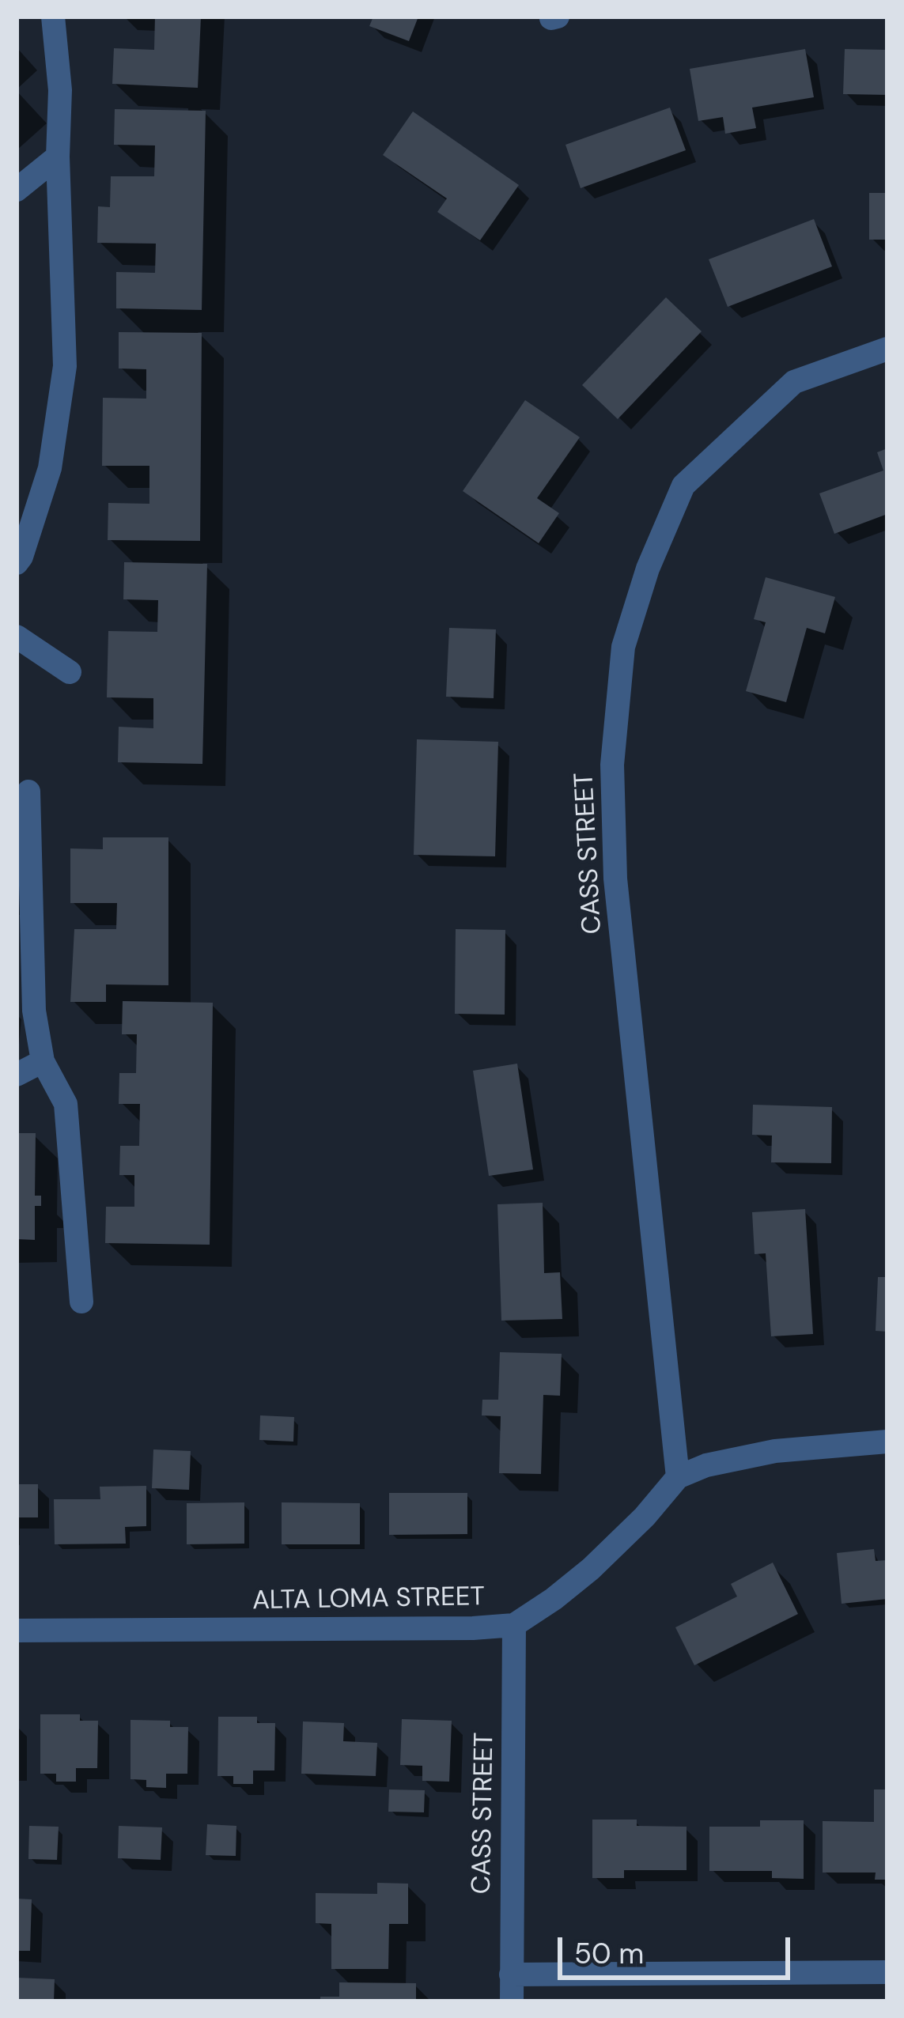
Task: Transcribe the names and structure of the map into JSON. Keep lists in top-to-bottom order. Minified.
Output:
{"streets":{"street":["CASS STREET","ALTA LOMA STREET"]},"crossings":[["CASS STREET","ALTA LOMA STREET"]],"scale_bar":"50 m"}
